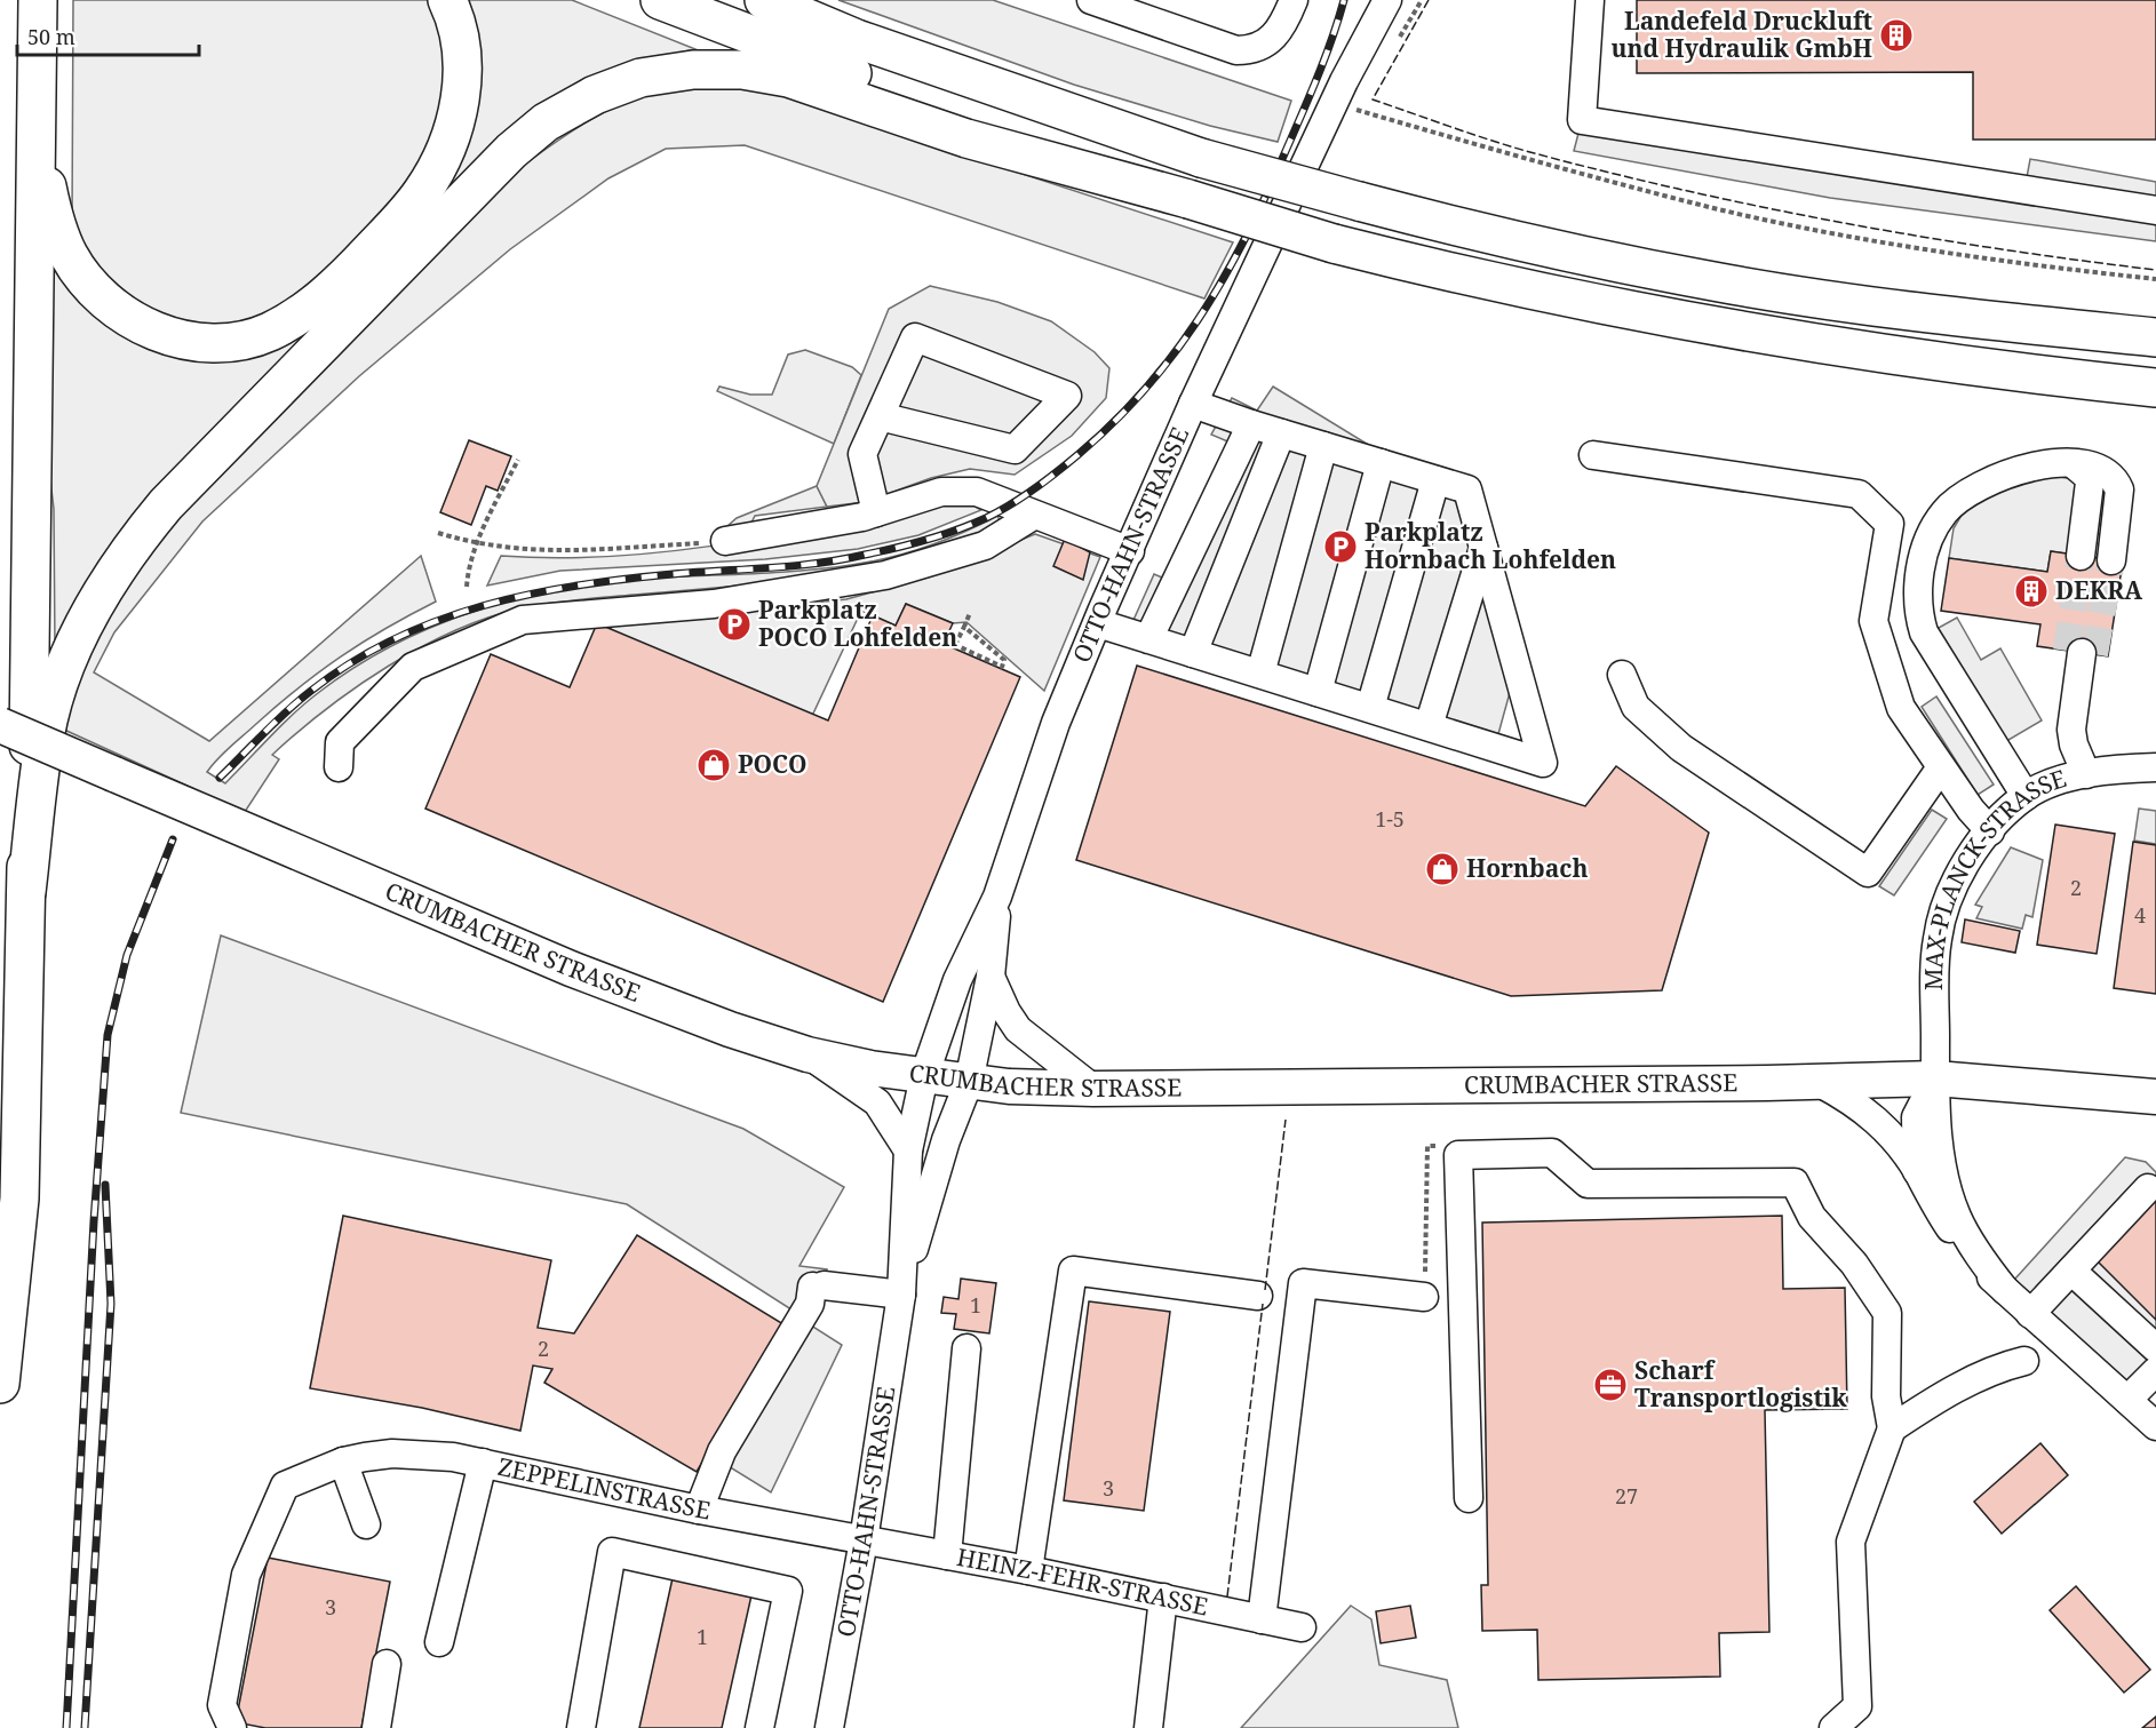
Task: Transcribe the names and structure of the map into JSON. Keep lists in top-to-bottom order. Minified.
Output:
{"streets":{"main road":["CRUMBACHER STRASSE"],"street":["OTTO-HAHN-STRASSE","MAX-PLANCK-STRASSE","ZEPPELINSTRASSE","HEINZ-FEHR-STRASSE"]},"crossings":[["OTTO-HAHN-STRASSE","CRUMBACHER STRASSE"],["OTTO-HAHN-STRASSE","ZEPPELINSTRASSE"],["OTTO-HAHN-STRASSE","HEINZ-FEHR-STRASSE"],["MAX-PLANCK-STRASSE","CRUMBACHER STRASSE"],["ZEPPELINSTRASSE","HEINZ-FEHR-STRASSE"]],"places":{"building":["Landefeld Druckluft und Hydraulik GmbH","DEKRA"],"parking":["Parkplatz Hornbach Lohfelden","Parkplatz POCO Lohfelden"],"shop":["POCO","Hornbach"],"office":["Scharf Transportlogistik"]},"house_numbers":["1-5","2","4","1","2","3","27","3","1"],"scale_bar":"50 m"}
